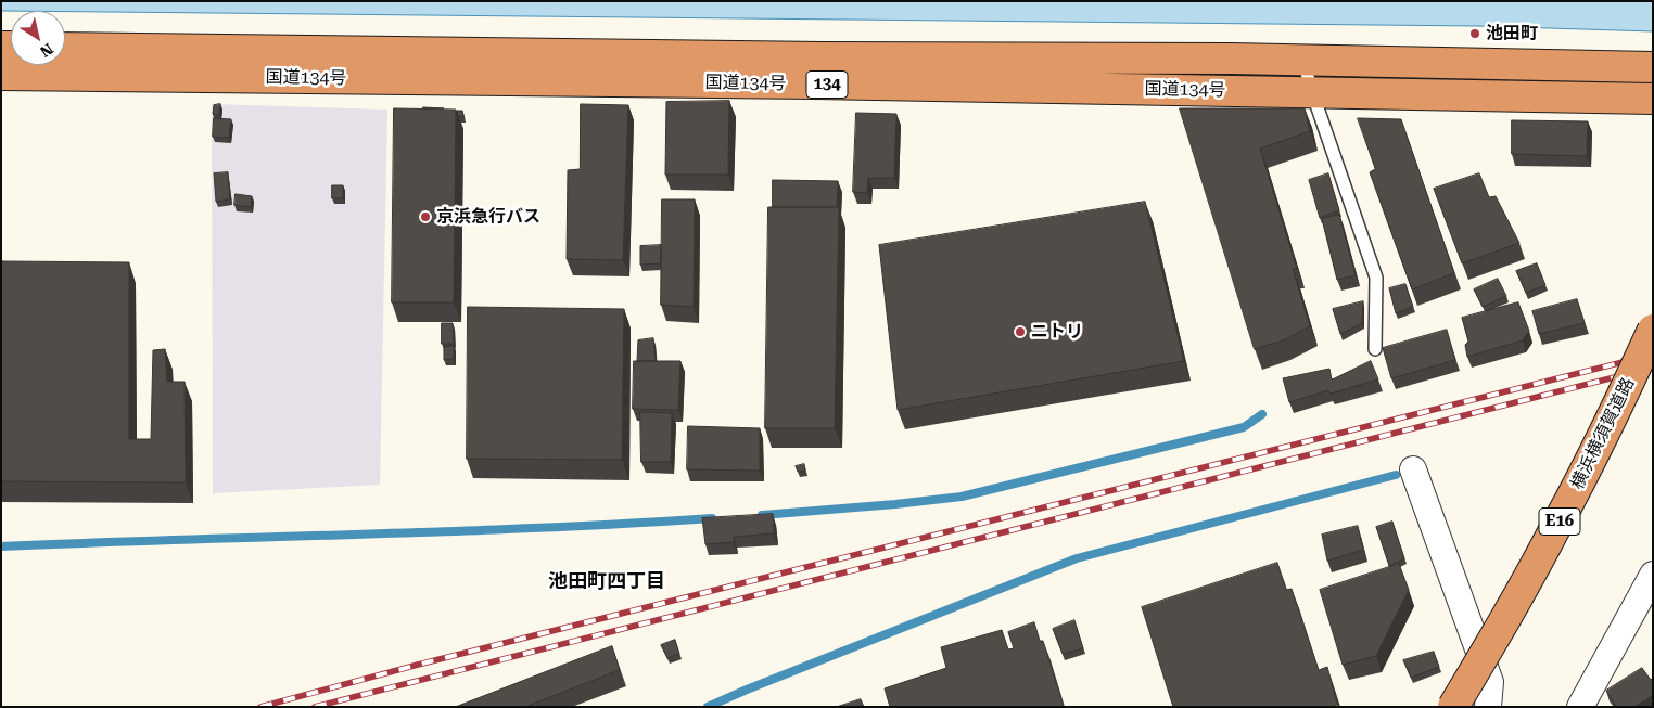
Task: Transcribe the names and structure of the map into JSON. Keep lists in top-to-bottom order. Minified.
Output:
{"streets":{"highway":["国道134号","134","横浜横須賀道路","E16"]},"districts":["池田町四丁目"],"places":["池田町","京浜急行バス","ニトリ"],"north":"bottom right"}
